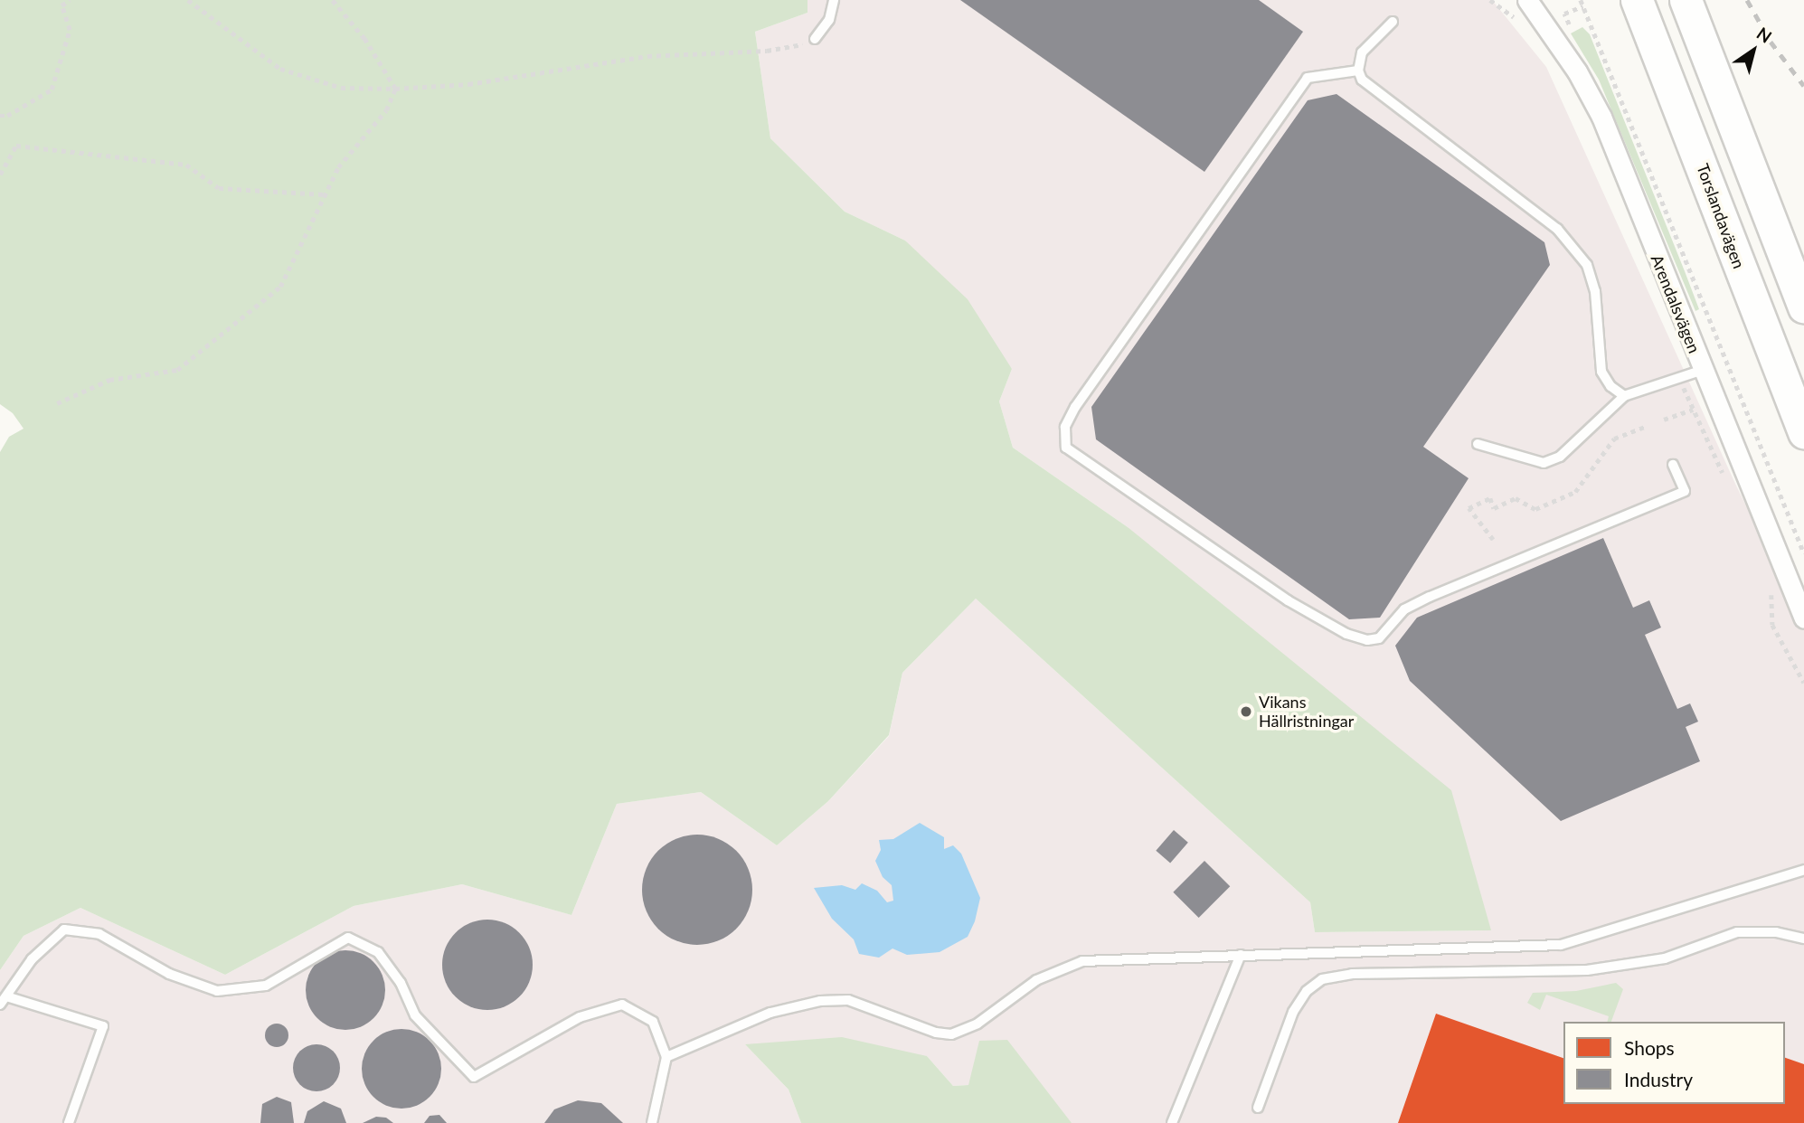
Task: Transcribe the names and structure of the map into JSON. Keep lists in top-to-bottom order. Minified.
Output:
{"streets":{"main road":["Torslandavägen"],"street":["Arendalsvägen"]},"places":["Vikans Hällristningar"],"legend":["Shops","Industry"],"north":"top right"}
